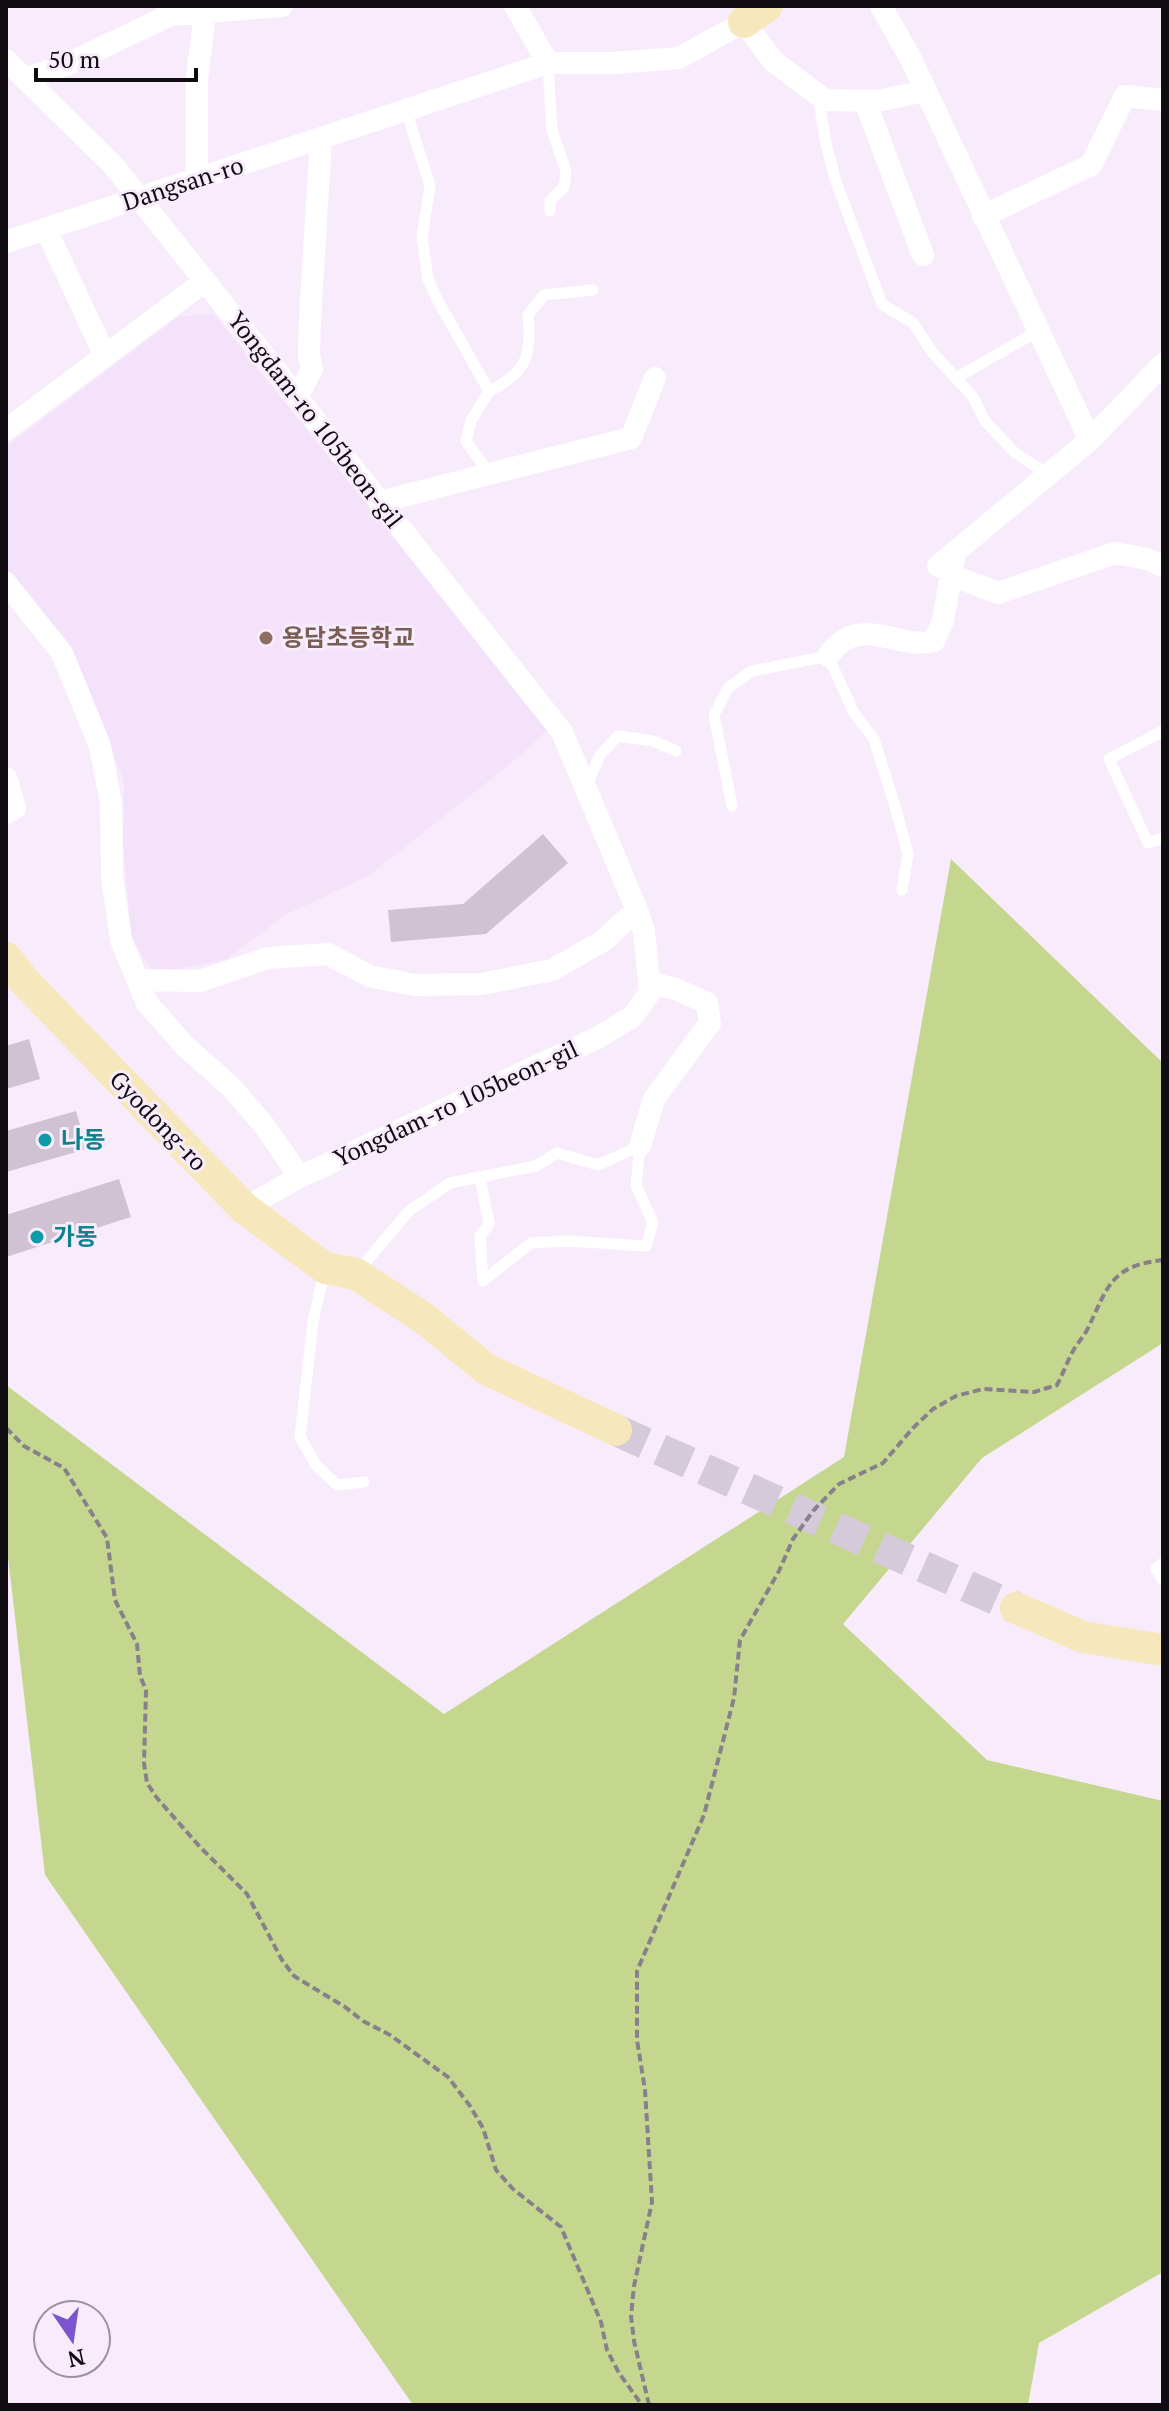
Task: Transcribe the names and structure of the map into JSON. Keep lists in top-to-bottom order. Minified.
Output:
{"streets":{"street":["Dangsan-ro","Yongdam-ro 105beon-gil","Gyodong-ro"]},"crossings":[["Dangsan-ro","Yongdam-ro 105beon-gil"],["Yongdam-ro 105beon-gil","Gyodong-ro"]],"places":["용담초등학교","나동","가동"],"scale_bar":"50 m","north":"bottom"}
